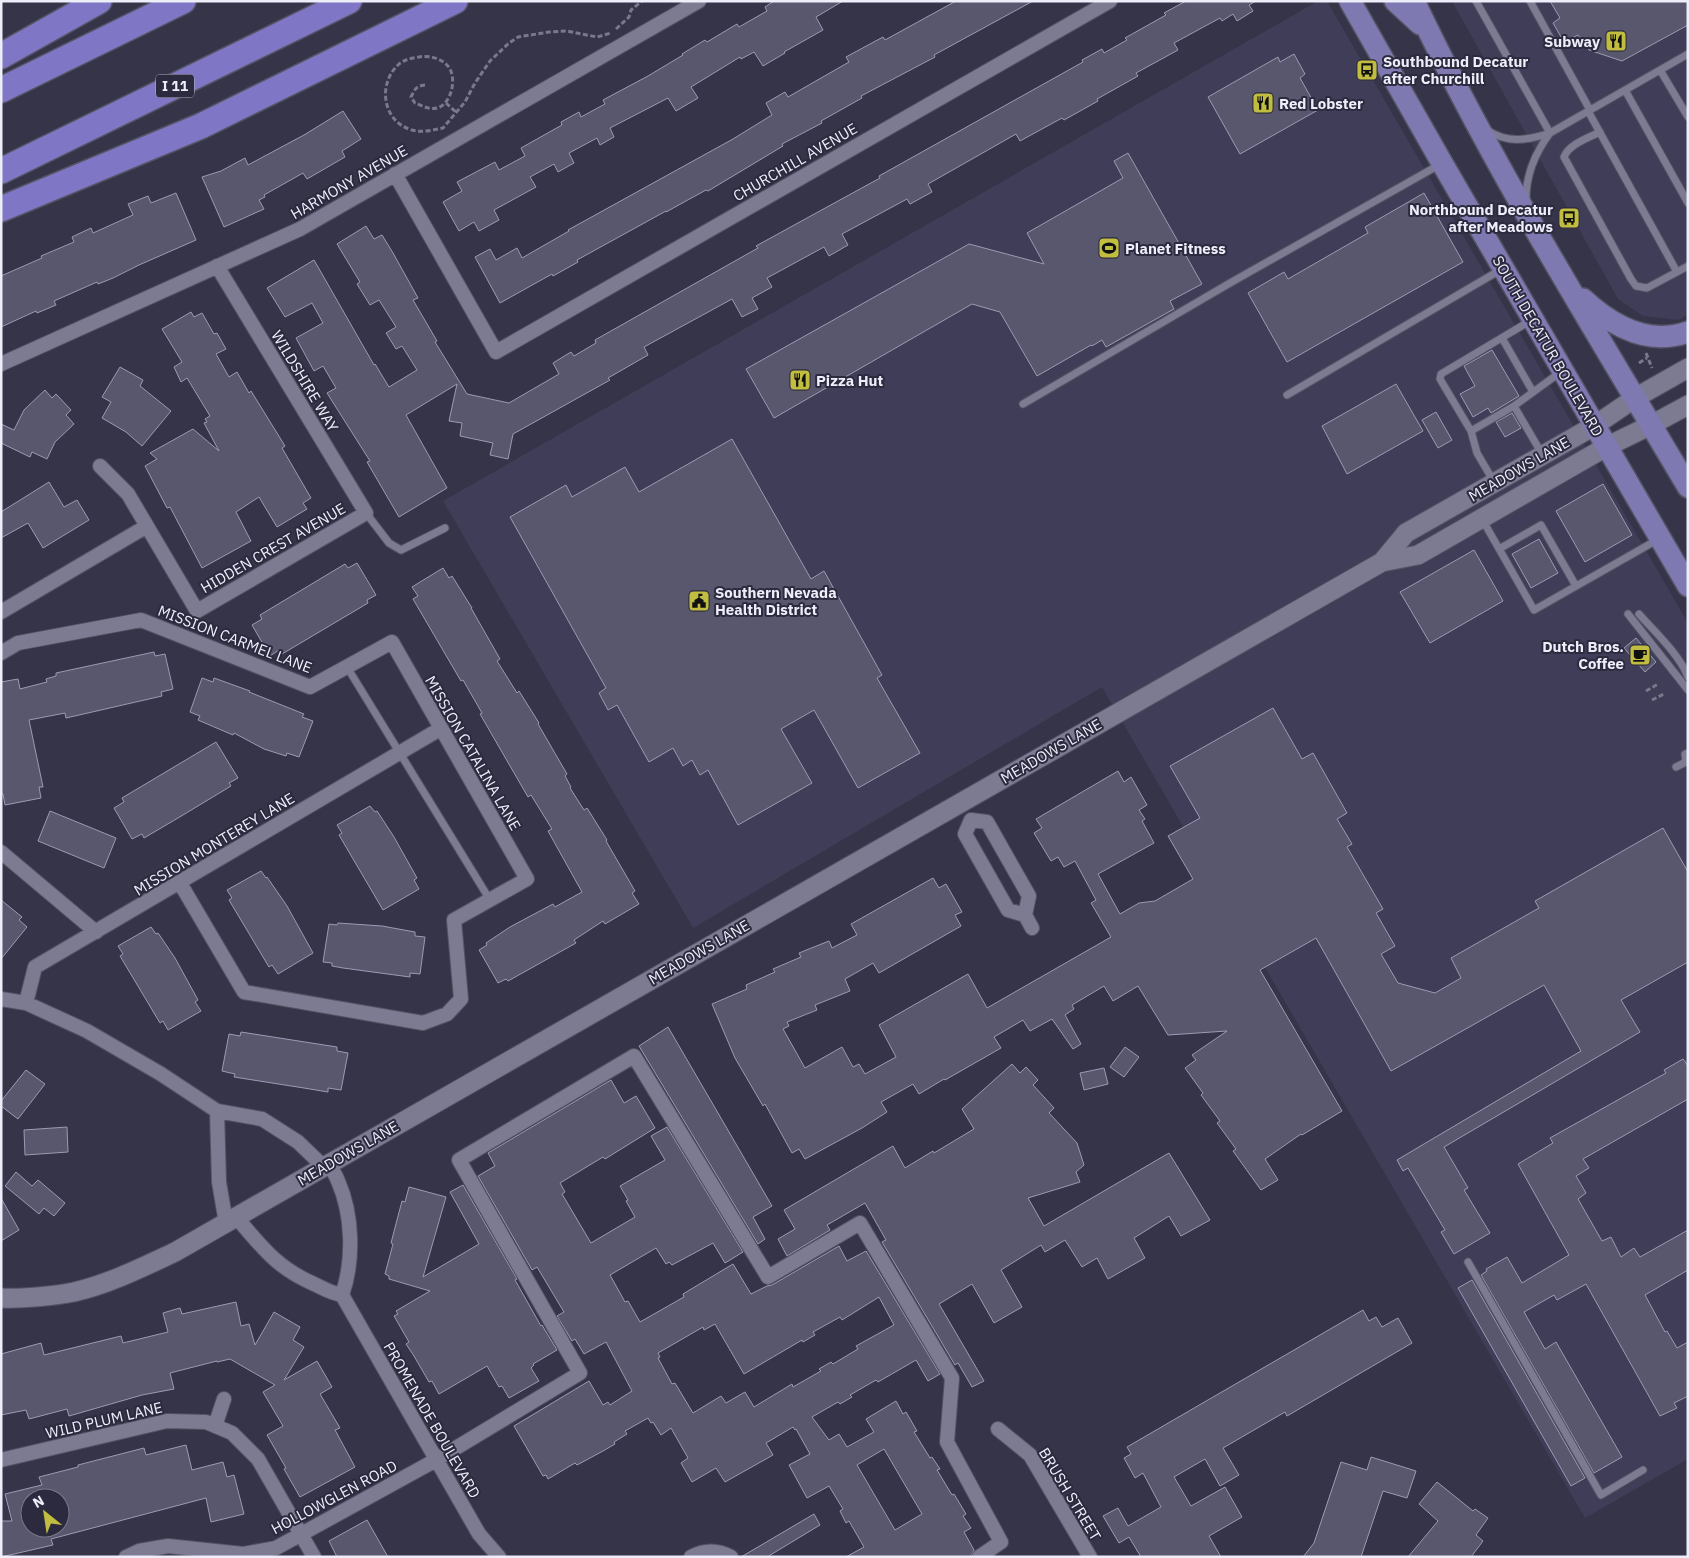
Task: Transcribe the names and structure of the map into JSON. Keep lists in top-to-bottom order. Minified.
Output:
{"streets":{"highway":["I 11"],"main road":["SOUTH DECATUR BOULEVARD"],"street":["CHURCHILL AVENUE","HARMONY AVENUE","WILDSHIRE WAY","MEADOWS LANE","HIDDEN CREST AVENUE","MISSION CARMEL LANE","MISSION CATALINA LANE","MISSION MONTEREY LANE","WILD PLUM LANE","PROMENADE BOULEVARD","BRUSH STREET","HOLLOWGLEN ROAD"]},"crossings":[["CHURCHILL AVENUE","HARMONY AVENUE"],["HARMONY AVENUE","WILDSHIRE WAY"],["SOUTH DECATUR BOULEVARD","MEADOWS LANE"],["WILDSHIRE WAY","HIDDEN CREST AVENUE"],["MISSION CARMEL LANE","MISSION CATALINA LANE"],["MISSION CATALINA LANE","MISSION MONTEREY LANE"],["WILD PLUM LANE","HOLLOWGLEN ROAD"],["PROMENADE BOULEVARD","HOLLOWGLEN ROAD"]],"places":{"restaurant":["Subway","Red Lobster","Pizza Hut"],"bus stop":["Southbound Decatur after Churchill","Northbound Decatur after Meadows"],"sports":["Planet Fitness"],"public building":["Southern Nevada Health District"],"cafe":["Dutch Bros. Coffee"]},"north":"top left"}
